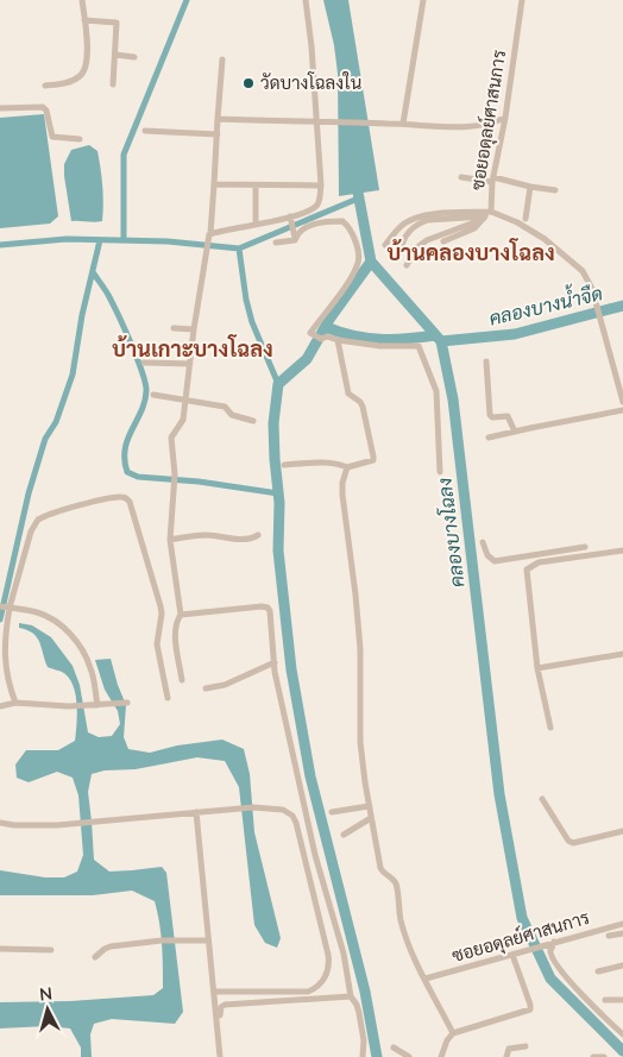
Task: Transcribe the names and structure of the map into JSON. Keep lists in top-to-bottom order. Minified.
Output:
{"streets":{"street":["ซอยอดุลย์ศาสนการ"]},"districts":["บ้านคลองบางโฉลง","บ้านเกาะบางโฉลง"],"water":["คลองบางน้ำจืด","คลองบางโฉลง"],"places":["วัดบางโฉลงใน"],"north":"top"}
